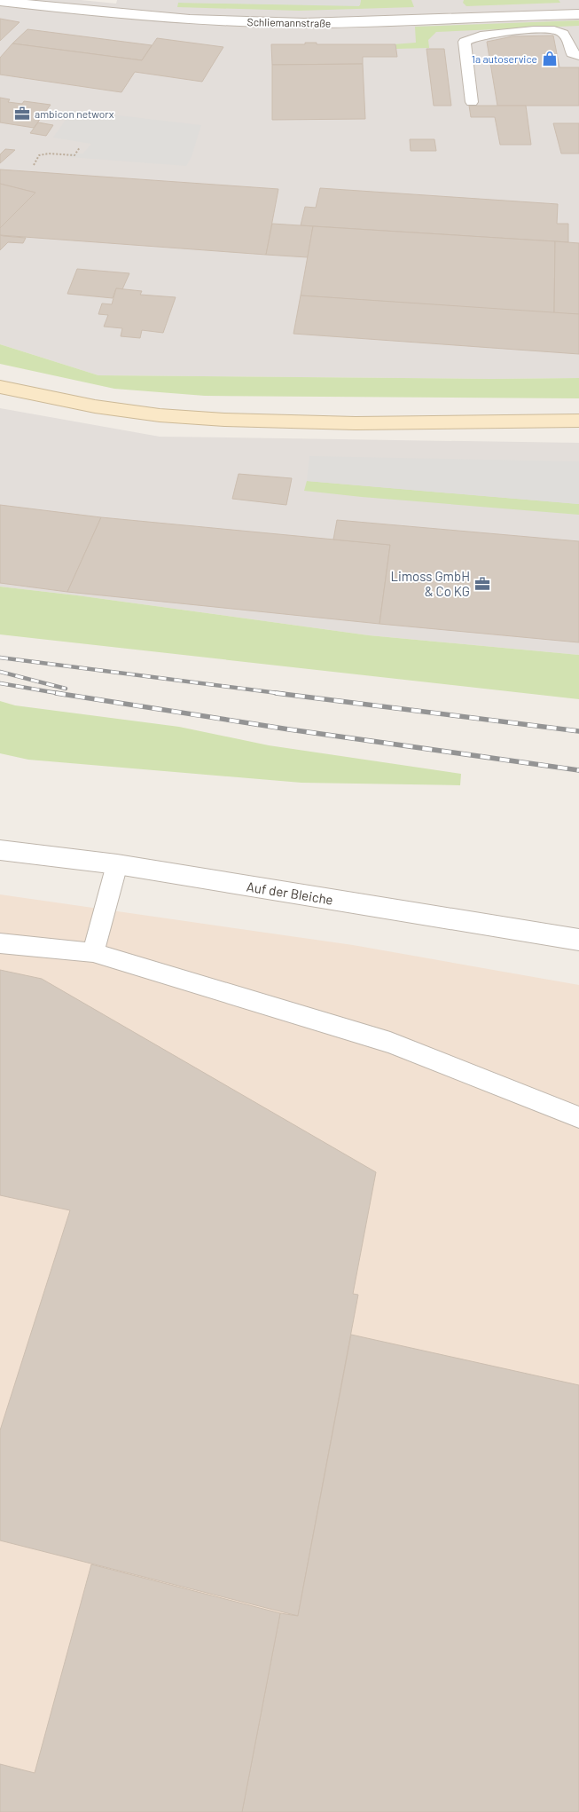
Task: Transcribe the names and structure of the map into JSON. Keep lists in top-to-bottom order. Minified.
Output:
{"streets":{"street":["Schliemannstraße","Auf der Bleiche"]},"places":{"shop":["1a autoservice"],"office":["ambicon networx","Limoss GmbH & Co KG"]}}
